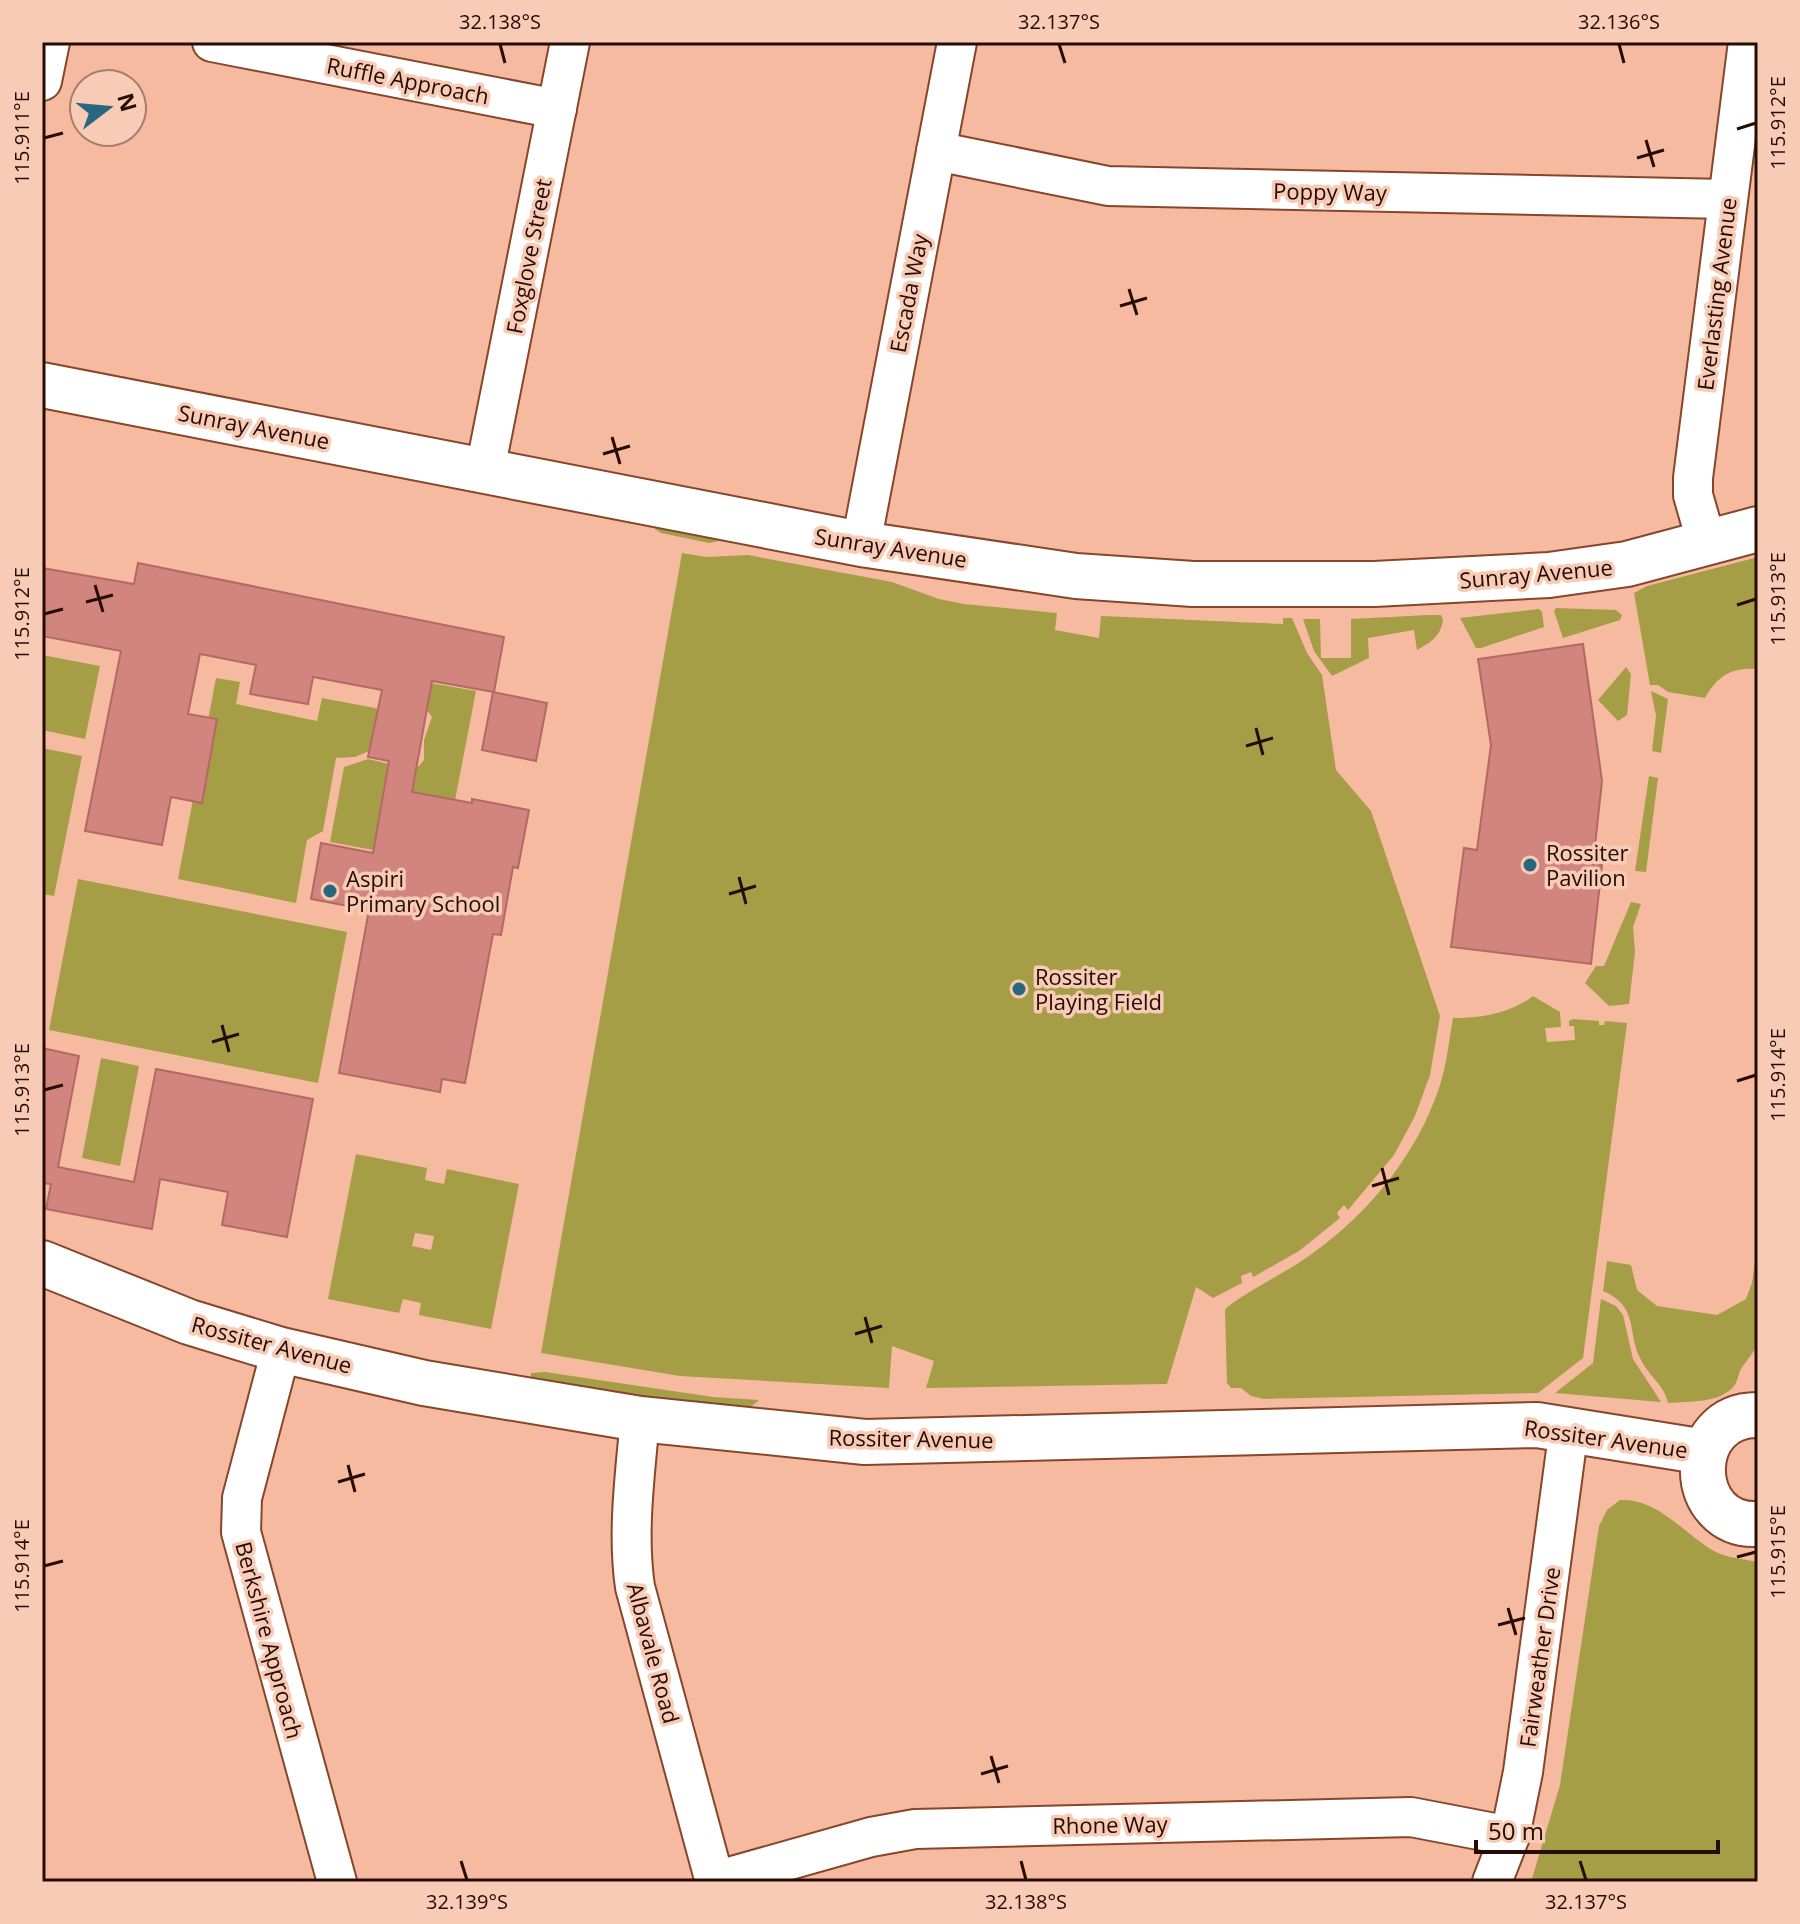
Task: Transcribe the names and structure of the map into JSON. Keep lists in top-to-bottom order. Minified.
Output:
{"streets":{"street":["Ruffle Approach","Poppy Way","Foxglove Street","Escada Way","Everlasting Avenue","Sunray Avenue","Rossiter Avenue","Berkshire Approach","Albavale Road","Fairweather Drive","Rhone Way"]},"crossings":[["Ruffle Approach","Foxglove Street"],["Poppy Way","Escada Way"],["Poppy Way","Everlasting Avenue"],["Foxglove Street","Sunray Avenue"],["Escada Way","Sunray Avenue"],["Everlasting Avenue","Sunray Avenue"],["Rossiter Avenue","Berkshire Approach"],["Rossiter Avenue","Albavale Road"],["Rossiter Avenue","Fairweather Drive"],["Albavale Road","Rhone Way"],["Fairweather Drive","Rhone Way"]],"places":["Rossiter Pavilion","Aspiri Primary School","Rossiter Playing Field"],"scale_bar":"50 m","north":"right","coordinates":["32.138°S","32.137°S","32.136°S","115.912°E","115.911°E","115.913°E","115.914°E","115.915°E","32.139°S"]}
